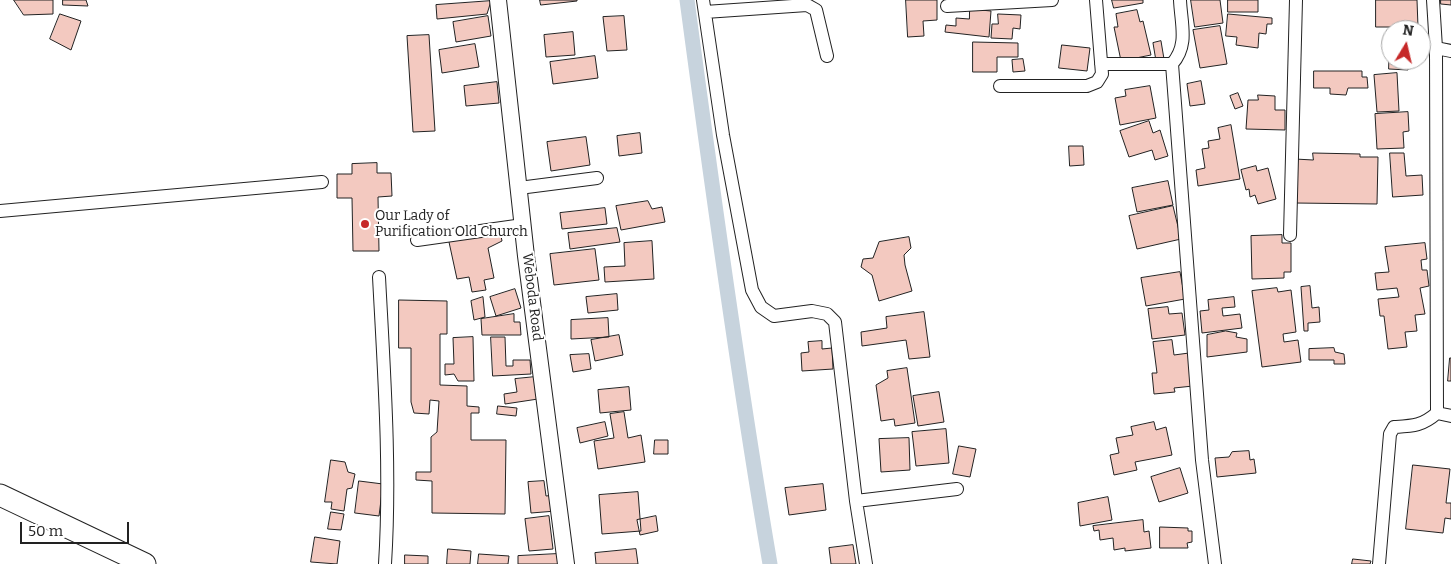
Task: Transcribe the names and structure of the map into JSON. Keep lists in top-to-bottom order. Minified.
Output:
{"streets":{"street":["Weboda Road"]},"places":["Our Lady of Purification Old Church"],"scale_bar":"50 m","north":"top"}
